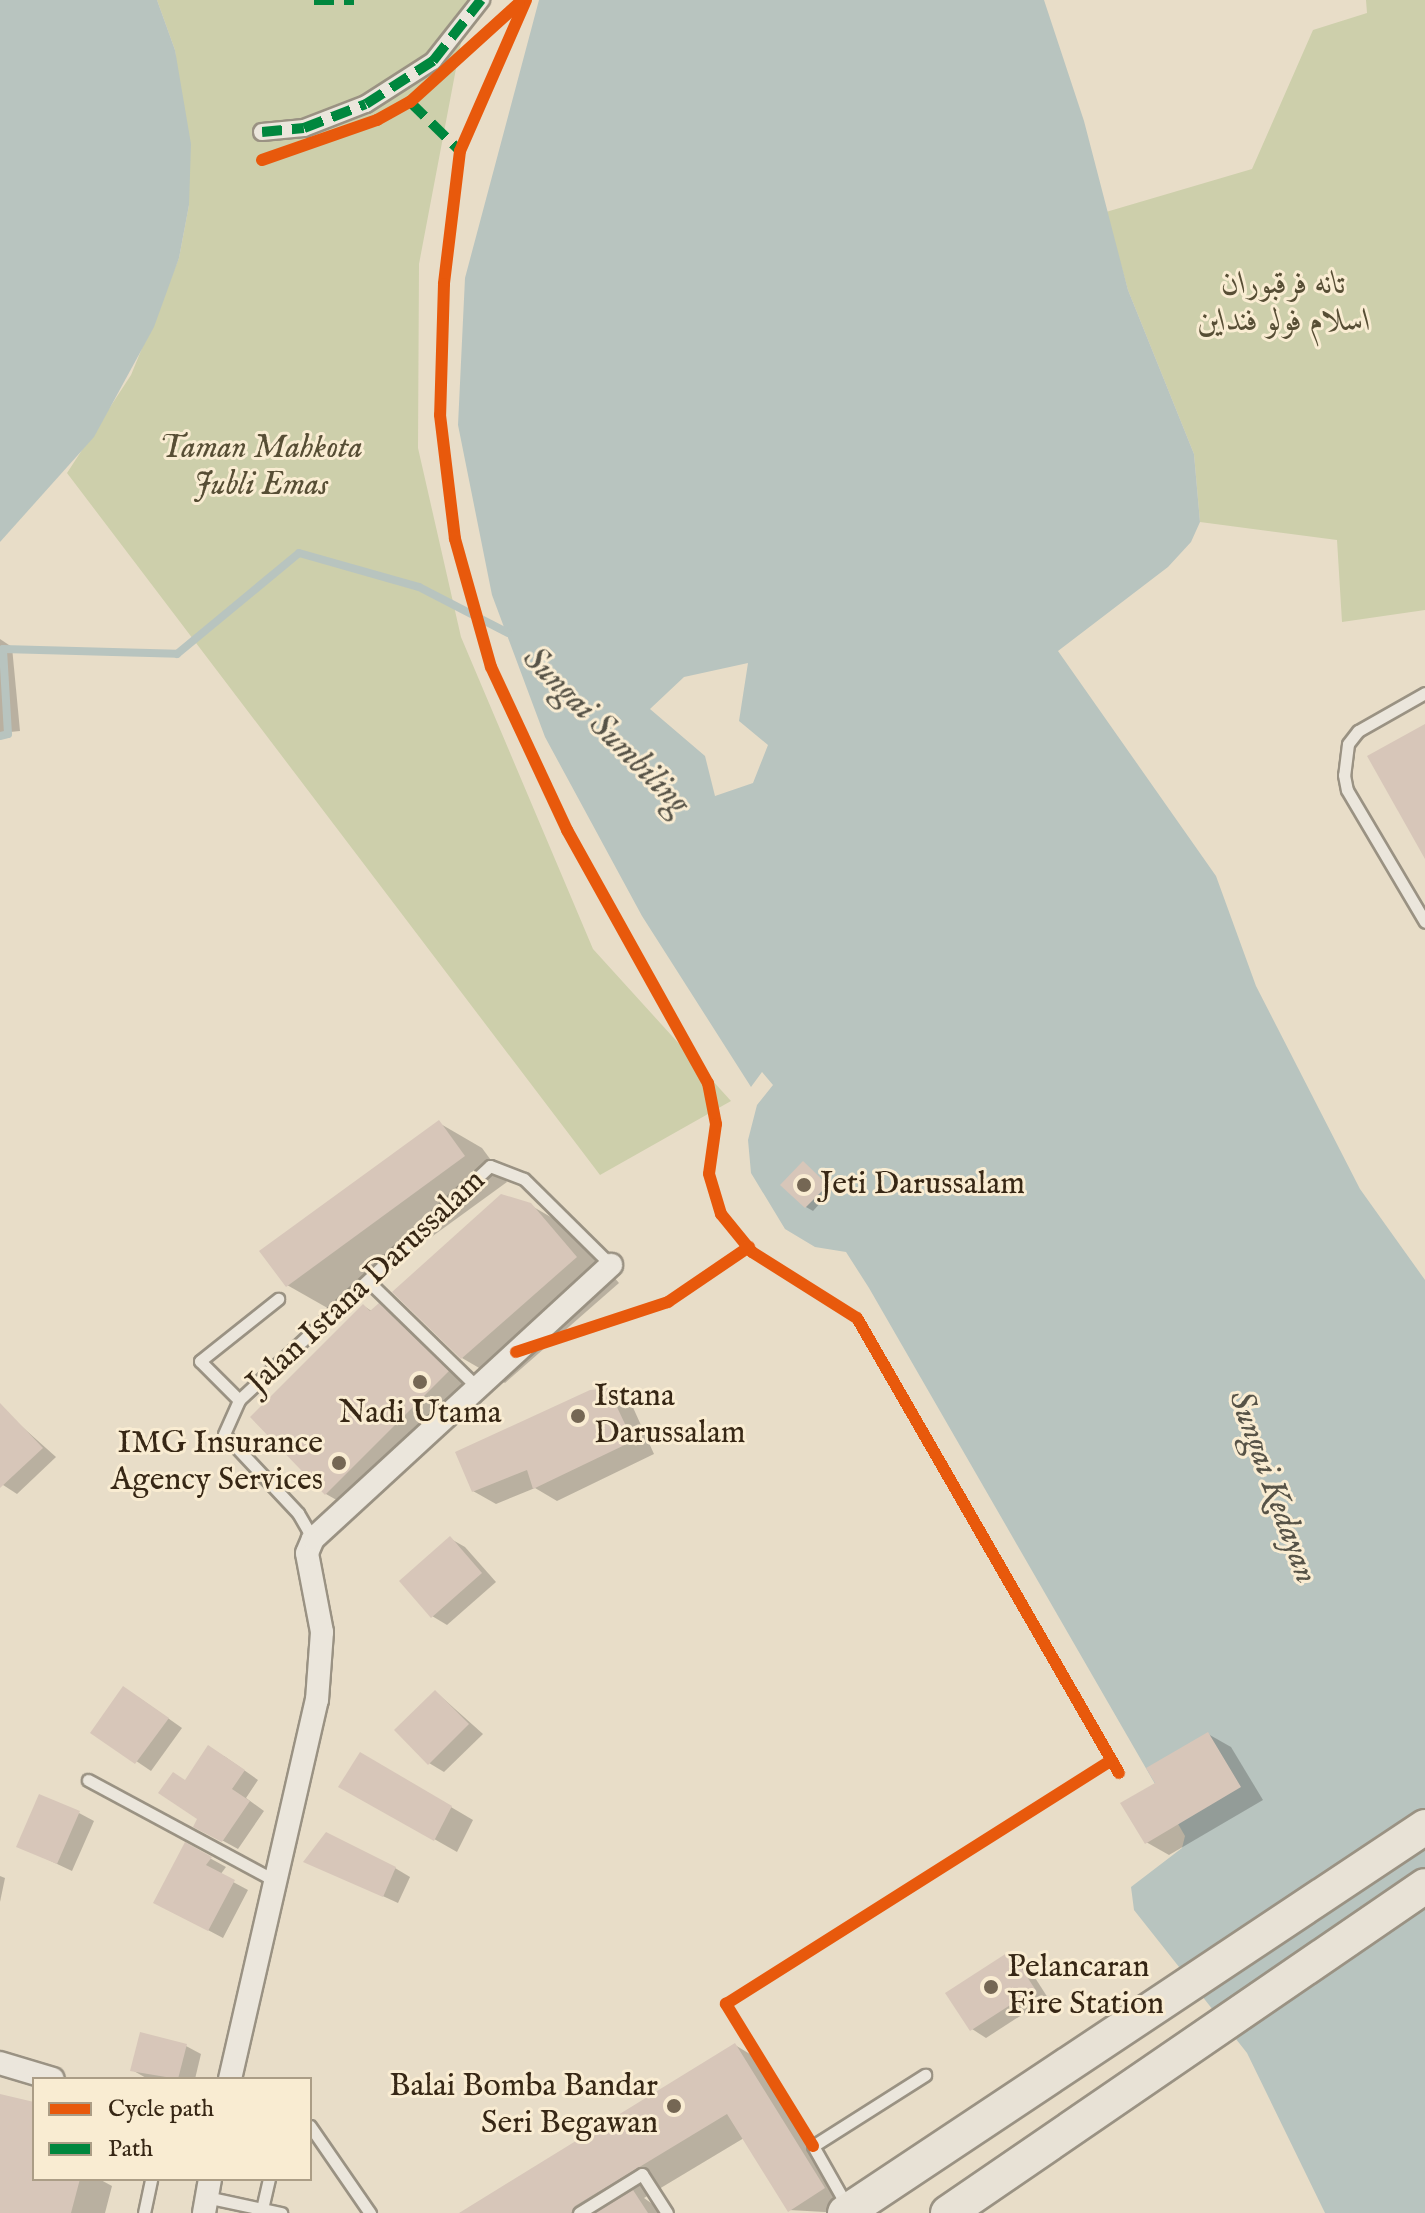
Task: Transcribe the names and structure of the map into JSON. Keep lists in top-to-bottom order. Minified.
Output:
{"streets":{"street":["Jalan Istana Darussalam"]},"water":["Sungai Sumbiling","Sungai Kedayan"],"parks":["تانه فرقبوران اسلام فولو فنداين","Taman Mahkota Jubli Emas"],"places":["Jeti Darussalam","Nadi Utama","Istana Darussalam","IMG Insurance Agency Services","Pelancaran Fire Station","Balai Bomba Bandar Seri Begawan"],"legend":["Cycle path","Path"]}
